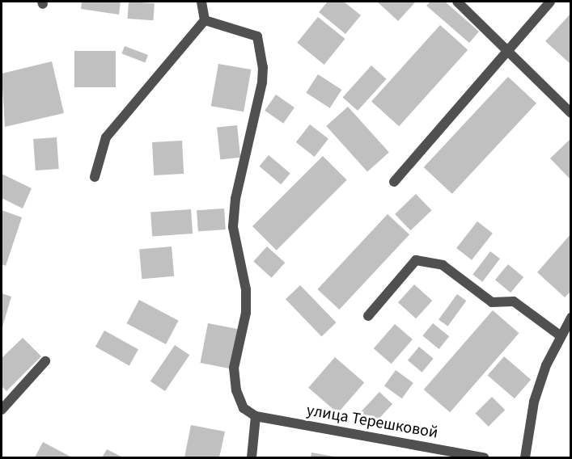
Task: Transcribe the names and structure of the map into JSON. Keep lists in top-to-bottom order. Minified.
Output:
{"streets":{"street":["улица Терешковой"]}}
